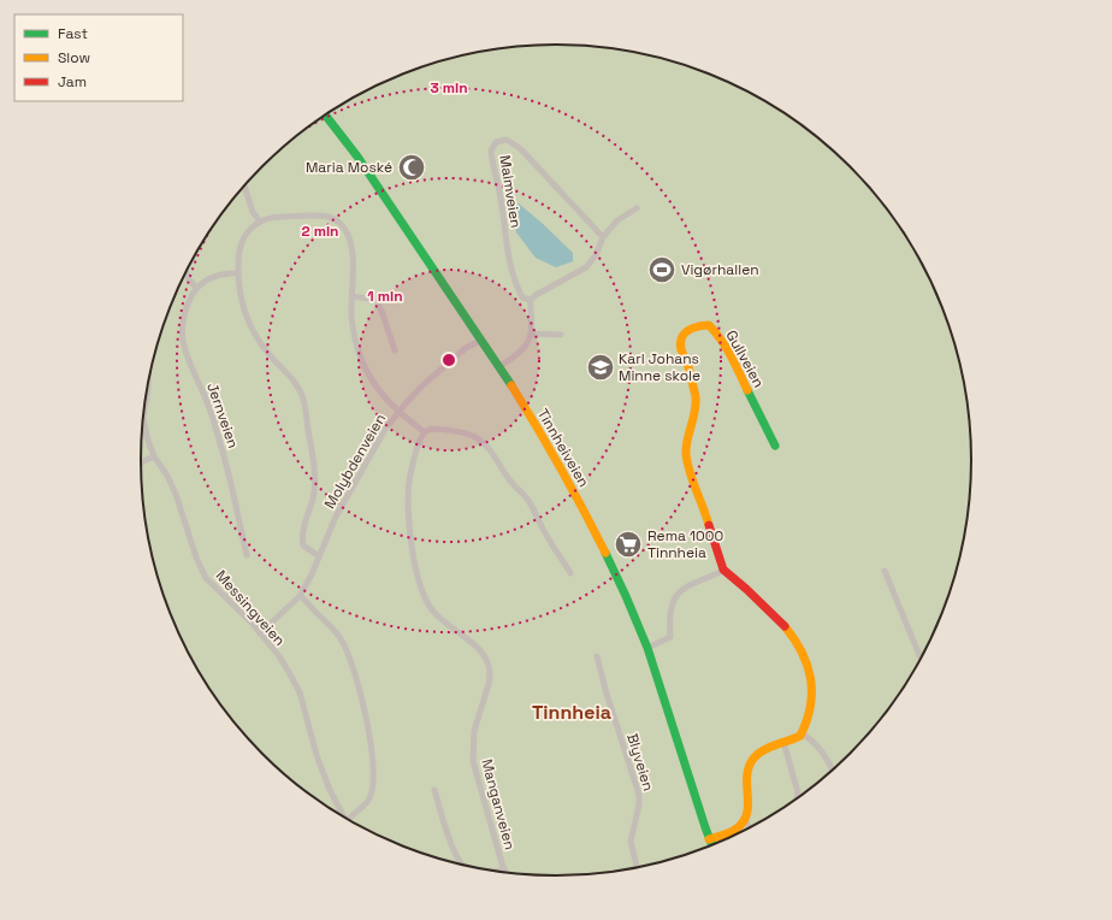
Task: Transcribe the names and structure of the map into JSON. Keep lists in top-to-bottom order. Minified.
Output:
{"streets":{"street":["Malmveien","Gullveien","Jernveien","Tinnheiveien","Molybdenveien","Messingveien","Blyveien","Manganveien"]},"crossings":[["Tinnheiveien","Molybdenveien"],["Molybdenveien","Messingveien"]],"districts":["Tinnheia"],"places":{"mosque":["Maria Moské"],"sports":["Vigørhallen"],"school or university":["Karl Johans Minne skole"],"supermarket":["Rema 1000 Tinnheia"]},"legend":["Fast","Slow","Jam"],"rings":["3 min","2 min","1 min"]}
